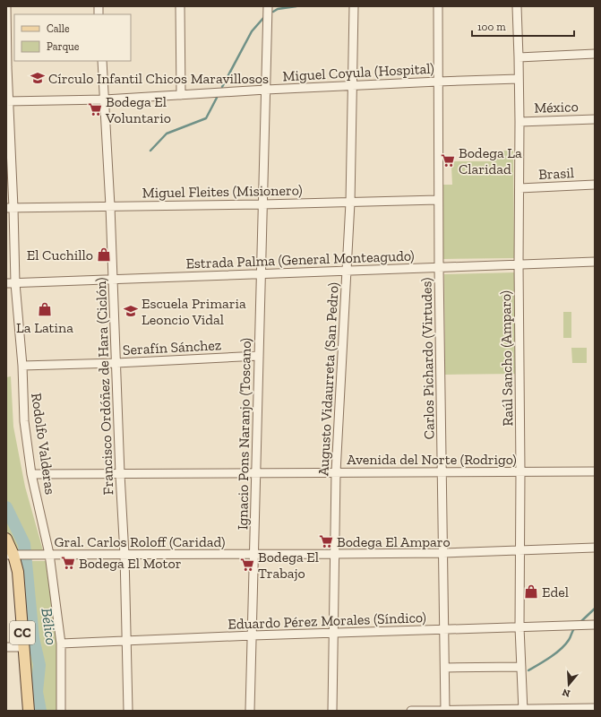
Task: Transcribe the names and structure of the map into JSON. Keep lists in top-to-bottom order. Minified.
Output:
{"streets":{"main road":["CC"],"street":["Miguel Coyula (Hospital)","México","Brasil","Miguel Fleites (Misionero)","Estrada Palma (General Monteagudo)","Serafín Sánchez","Carlos Pichardo (Virtudes)","Raúl Sancho (Amparo)","Augusto Vidaurreta (San Pedro)","Francisco Ordóñez de Hara (Ciclón)","Ignacio Pons Naranjo (Toscano)","Rodolfo Valderas","Avenida del Norte (Rodrigo)","Gral. Carlos Roloff (Caridad)","Eduardo Pérez Morales (Síndico)"]},"crossings":[["Miguel Coyula (Hospital)","Carlos Pichardo (Virtudes)"],["Miguel Coyula (Hospital)","Raúl Sancho (Amparo)"],["Miguel Coyula (Hospital)","Augusto Vidaurreta (San Pedro)"],["Miguel Coyula (Hospital)","Francisco Ordóñez de Hara (Ciclón)"],["Miguel Coyula (Hospital)","Ignacio Pons Naranjo (Toscano)"],["Miguel Coyula (Hospital)","Rodolfo Valderas"],["México","Raúl Sancho (Amparo)"],["Brasil","Raúl Sancho (Amparo)"],["Miguel Fleites (Misionero)","Carlos Pichardo (Virtudes)"],["Miguel Fleites (Misionero)","Augusto Vidaurreta (San Pedro)"],["Miguel Fleites (Misionero)","Francisco Ordóñez de Hara (Ciclón)"],["Miguel Fleites (Misionero)","Ignacio Pons Naranjo (Toscano)"],["Miguel Fleites (Misionero)","Rodolfo Valderas"],["Estrada Palma (General Monteagudo)","Carlos Pichardo (Virtudes)"],["Estrada Palma (General Monteagudo)","Raúl Sancho (Amparo)"],["Estrada Palma (General Monteagudo)","Augusto Vidaurreta (San Pedro)"],["Estrada Palma (General Monteagudo)","Francisco Ordóñez de Hara (Ciclón)"],["Estrada Palma (General Monteagudo)","Ignacio Pons Naranjo (Toscano)"],["Estrada Palma (General Monteagudo)","Rodolfo Valderas"],["Serafín Sánchez","Francisco Ordóñez de Hara (Ciclón)"],["Serafín Sánchez","Ignacio Pons Naranjo (Toscano)"],["Serafín Sánchez","Rodolfo Valderas"],["Carlos Pichardo (Virtudes)","Avenida del Norte (Rodrigo)"],["Carlos Pichardo (Virtudes)","Gral. Carlos Roloff (Caridad)"],["Carlos Pichardo (Virtudes)","Eduardo Pérez Morales (Síndico)"],["Raúl Sancho (Amparo)","Avenida del Norte (Rodrigo)"],["Raúl Sancho (Amparo)","Gral. Carlos Roloff (Caridad)"],["Raúl Sancho (Amparo)","Eduardo Pérez Morales (Síndico)"],["Augusto Vidaurreta (San Pedro)","Avenida del Norte (Rodrigo)"],["Augusto Vidaurreta (San Pedro)","Gral. Carlos Roloff (Caridad)"],["Augusto Vidaurreta (San Pedro)","Eduardo Pérez Morales (Síndico)"],["Francisco Ordóñez de Hara (Ciclón)","Avenida del Norte (Rodrigo)"],["Francisco Ordóñez de Hara (Ciclón)","Gral. Carlos Roloff (Caridad)"],["Francisco Ordóñez de Hara (Ciclón)","Eduardo Pérez Morales (Síndico)"],["Ignacio Pons Naranjo (Toscano)","Avenida del Norte (Rodrigo)"],["Ignacio Pons Naranjo (Toscano)","Gral. Carlos Roloff (Caridad)"],["Ignacio Pons Naranjo (Toscano)","Eduardo Pérez Morales (Síndico)"],["Rodolfo Valderas","Avenida del Norte (Rodrigo)"],["Rodolfo Valderas","Gral. Carlos Roloff (Caridad)"],["Rodolfo Valderas","Eduardo Pérez Morales (Síndico)"],["Gral. Carlos Roloff (Caridad)","CC"]],"water":["Bélico"],"places":{"school or university":["Círculo Infantil Chicos Maravillosos","Escuela Primaria Leoncio Vidal"],"supermarket":["Bodega El Voluntario","Bodega La Claridad","Bodega El Amparo","Bodega El Motor","Bodega El Trabajo"],"shop":["El Cuchillo","La Latina","Edel"]},"legend":["Calle","Parque"],"scale_bar":"100 m","north":"bottom"}
